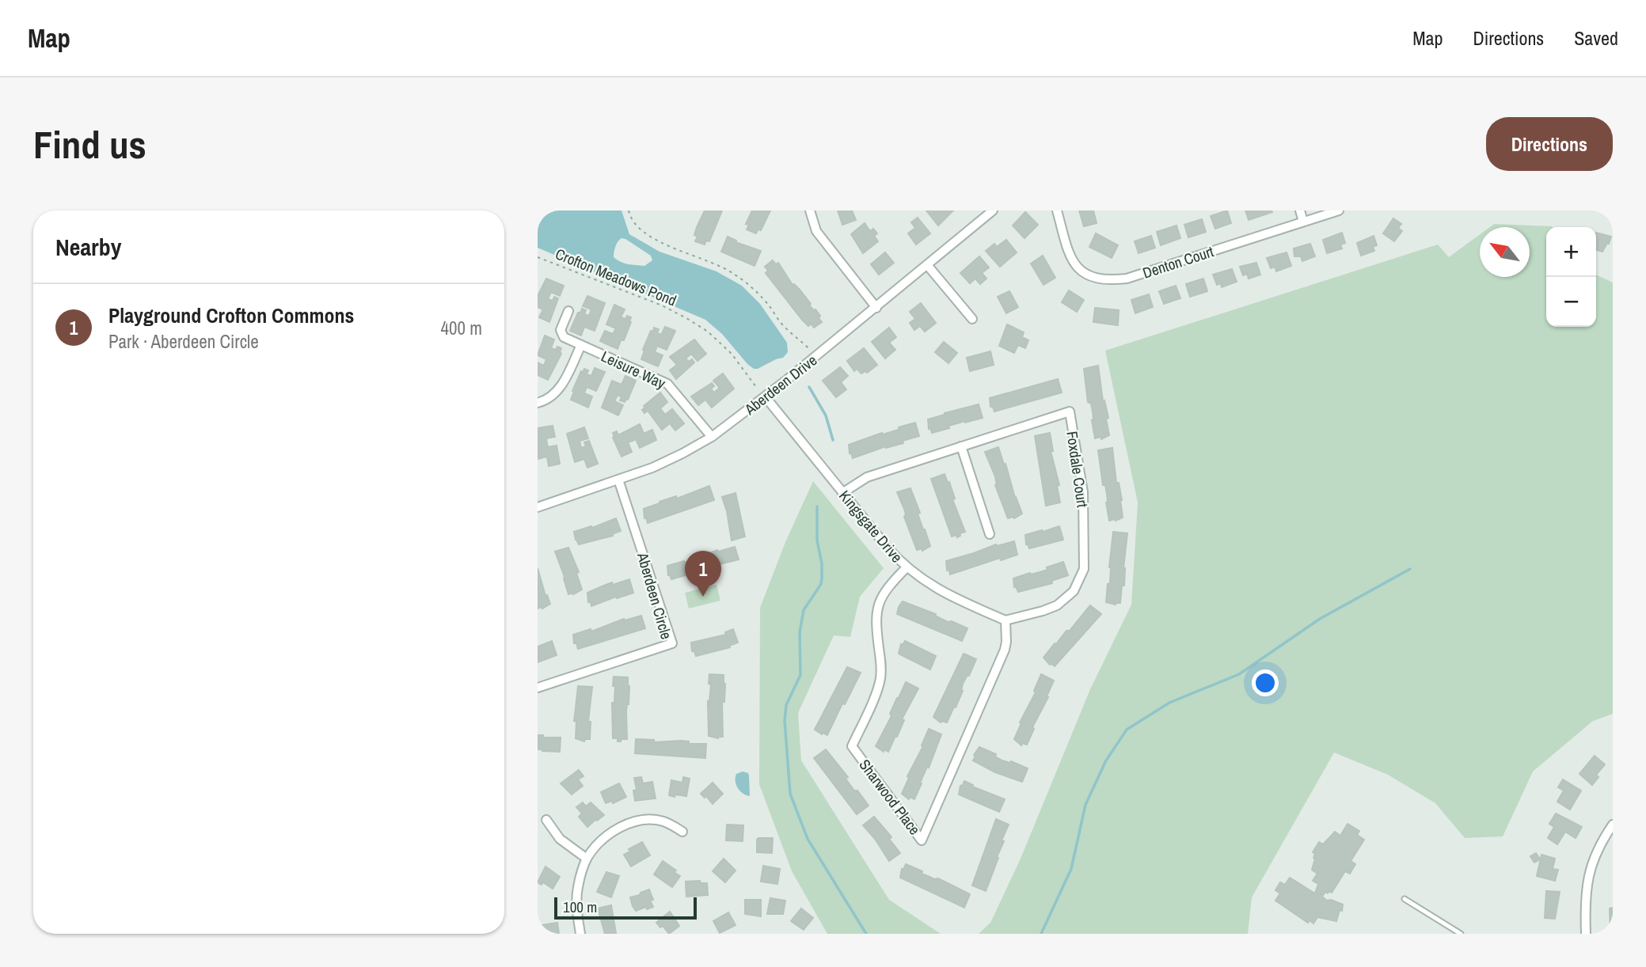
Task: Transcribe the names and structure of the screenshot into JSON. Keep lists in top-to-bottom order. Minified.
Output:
{"streets":{"street":["Denton Court","Leisure Way","Aberdeen Drive","Foxdale Court","Kingsgate Drive","Aberdeen Circle","Sharwood Place"],"path":["Crofton Meadows Pond"]},"crossings":[["Leisure Way","Aberdeen Drive"],["Aberdeen Drive","Kingsgate Drive"],["Aberdeen Drive","Aberdeen Circle"],["Foxdale Court","Kingsgate Drive"],["Foxdale Court","Sharwood Place"],["Kingsgate Drive","Sharwood Place"]],"scale_bar":"100 m","north":"top left","page":{"header":"Map","nav":["Map","Directions","Saved"],"buttons":"Directions","title":"Find us","heading":"Nearby","map_buttons":["+","−"],"list":[{"mark":"1","name":"Playground Crofton Commons","note":"Park · Aberdeen Circle","value":"400 m"}],"pins":"1","scale":"100 m"}}
